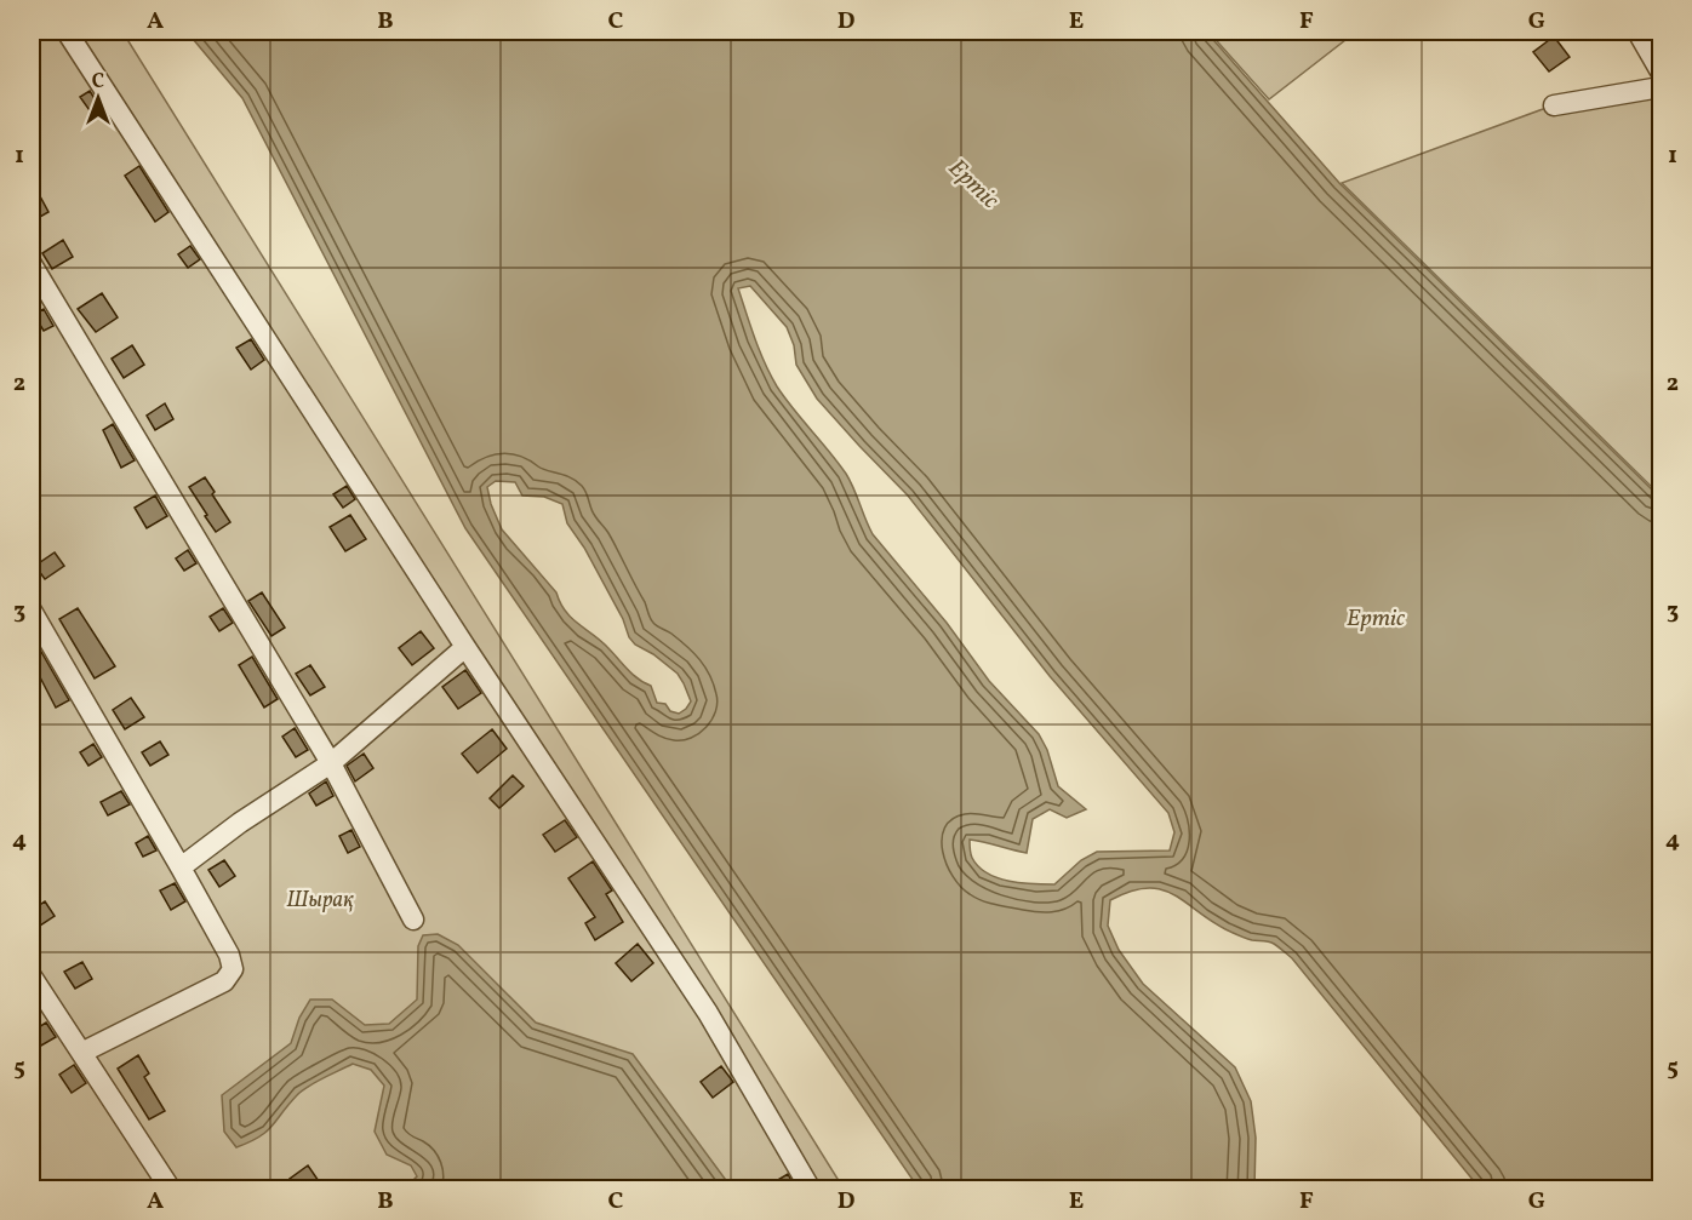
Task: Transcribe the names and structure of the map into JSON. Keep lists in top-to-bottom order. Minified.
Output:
{"water":["Ертіс"],"parks":["Шырақ"],"north":"top","grid":{"columns":["A","B","C","D","E","F","G"],"rows":["1","2","3","4","5"]}}
